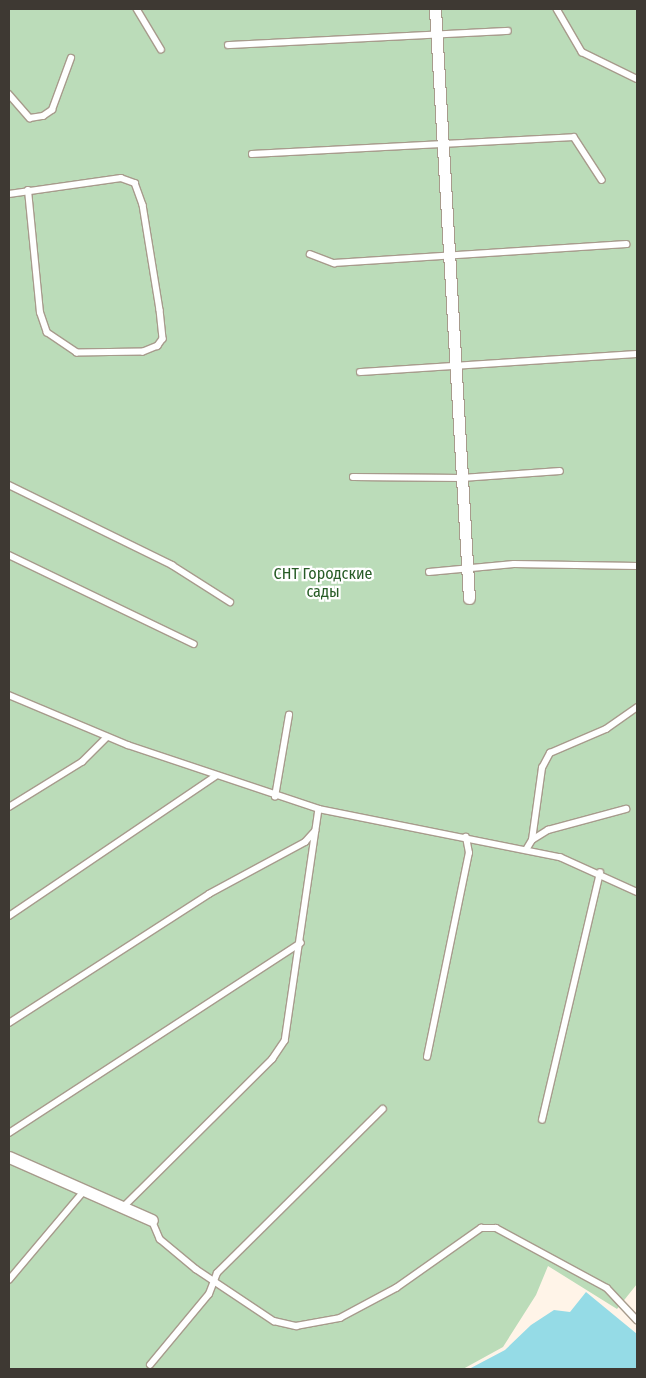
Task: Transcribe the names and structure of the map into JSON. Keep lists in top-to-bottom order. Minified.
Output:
{"parks":["СНТ Городские сады"]}
